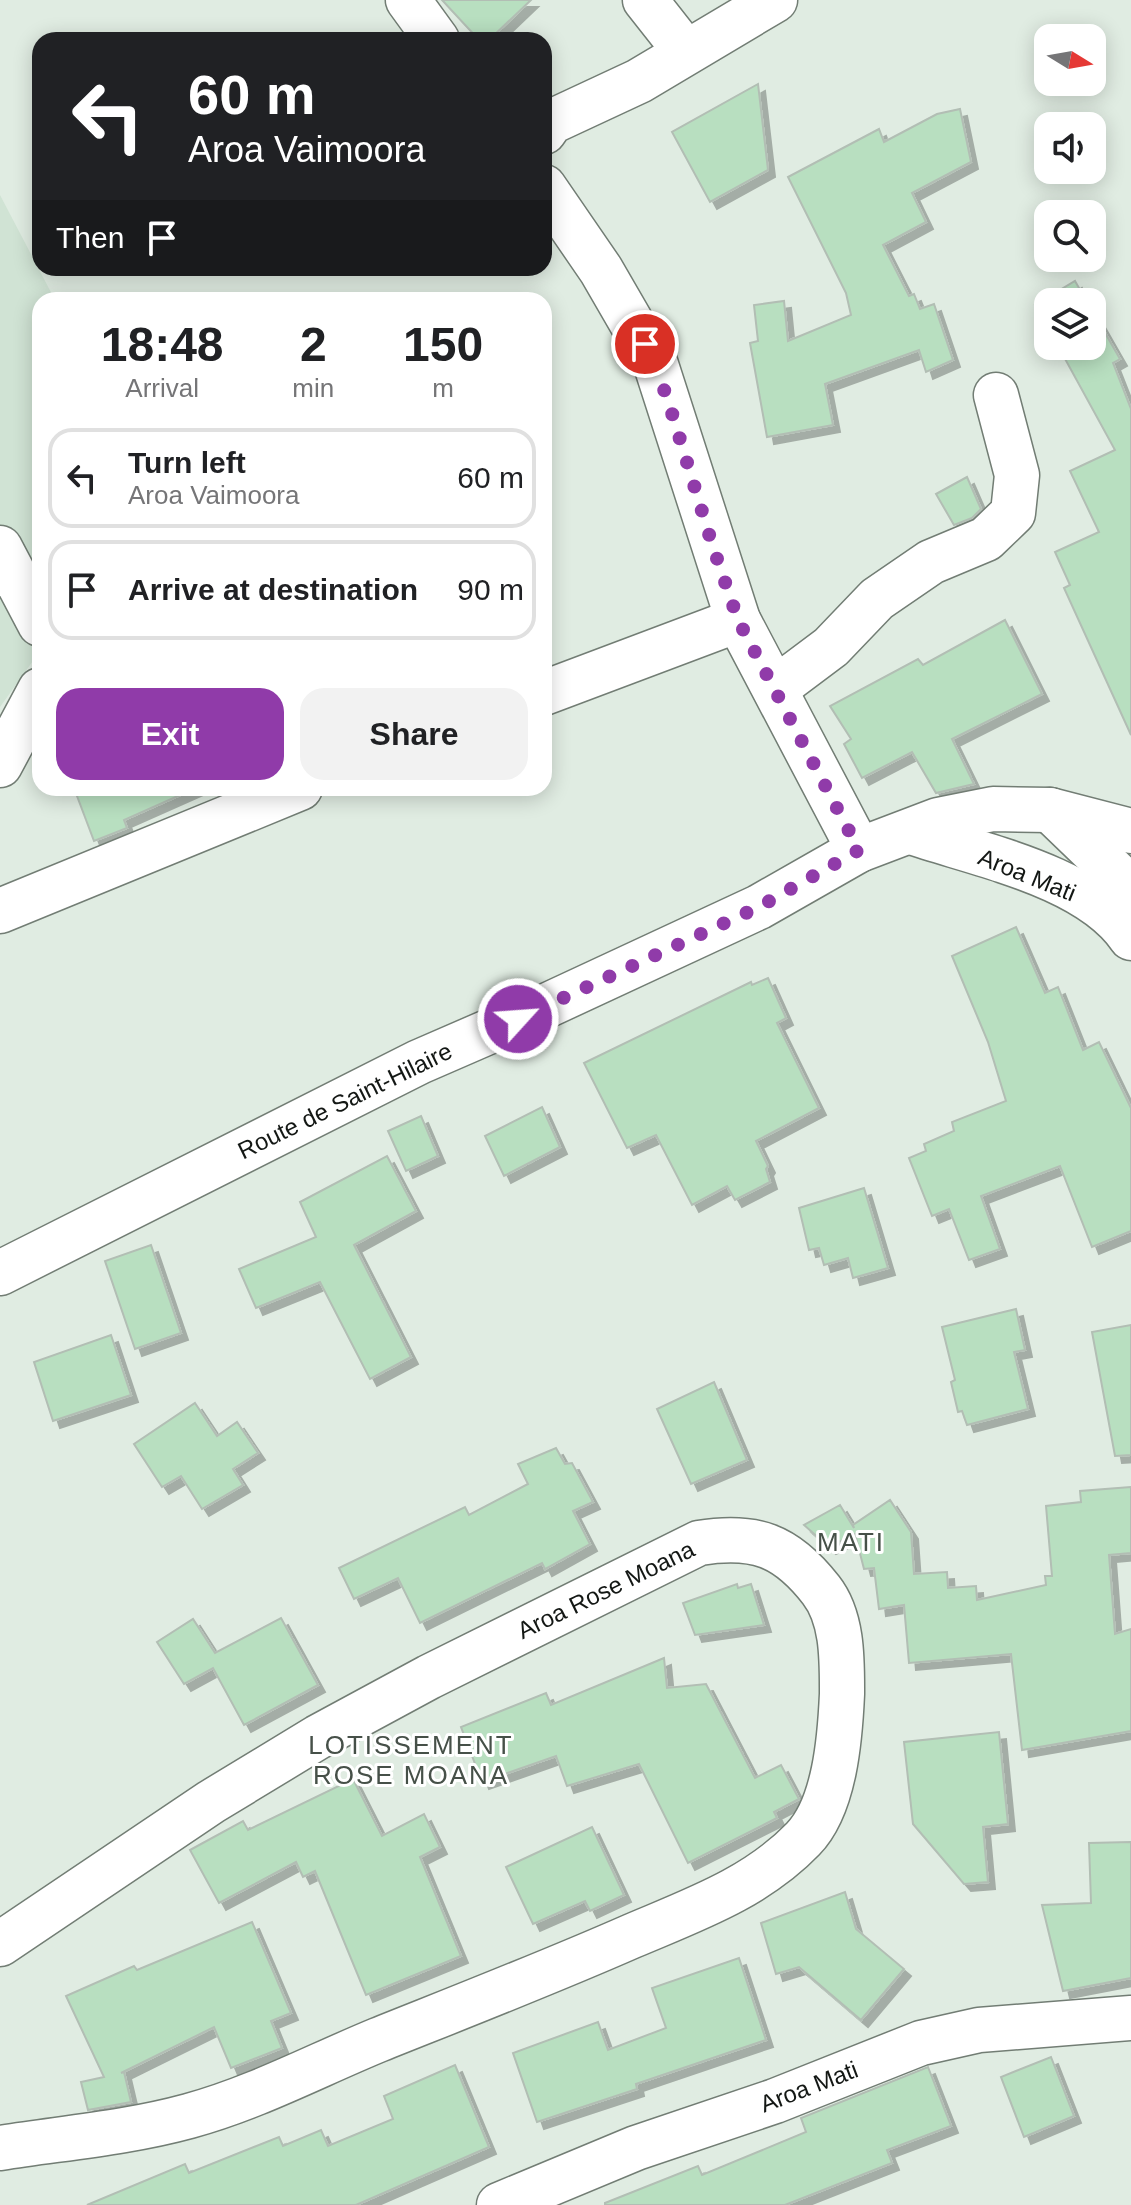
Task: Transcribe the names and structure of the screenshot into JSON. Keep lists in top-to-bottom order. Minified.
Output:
{"streets":{"street":["Aroa Mati","Route de Saint-Hilaire","Aroa Rose Moana"]},"crossings":[["Aroa Mati","Route de Saint-Hilaire"]],"districts":["MATI","LOTISSEMENT ROSE MOANA"],"north":"right","page":{"turn":["60 m","Aroa Vaimoora"],"then":"Then","eta":["18:48","Arrival","2","min","150","m"],"list":[{"name":"Turn left","note":"Aroa Vaimoora","value":"60 m"},{"name":"Arrive at destination","value":"90 m"}],"buttons":["Exit","Share"]}}
